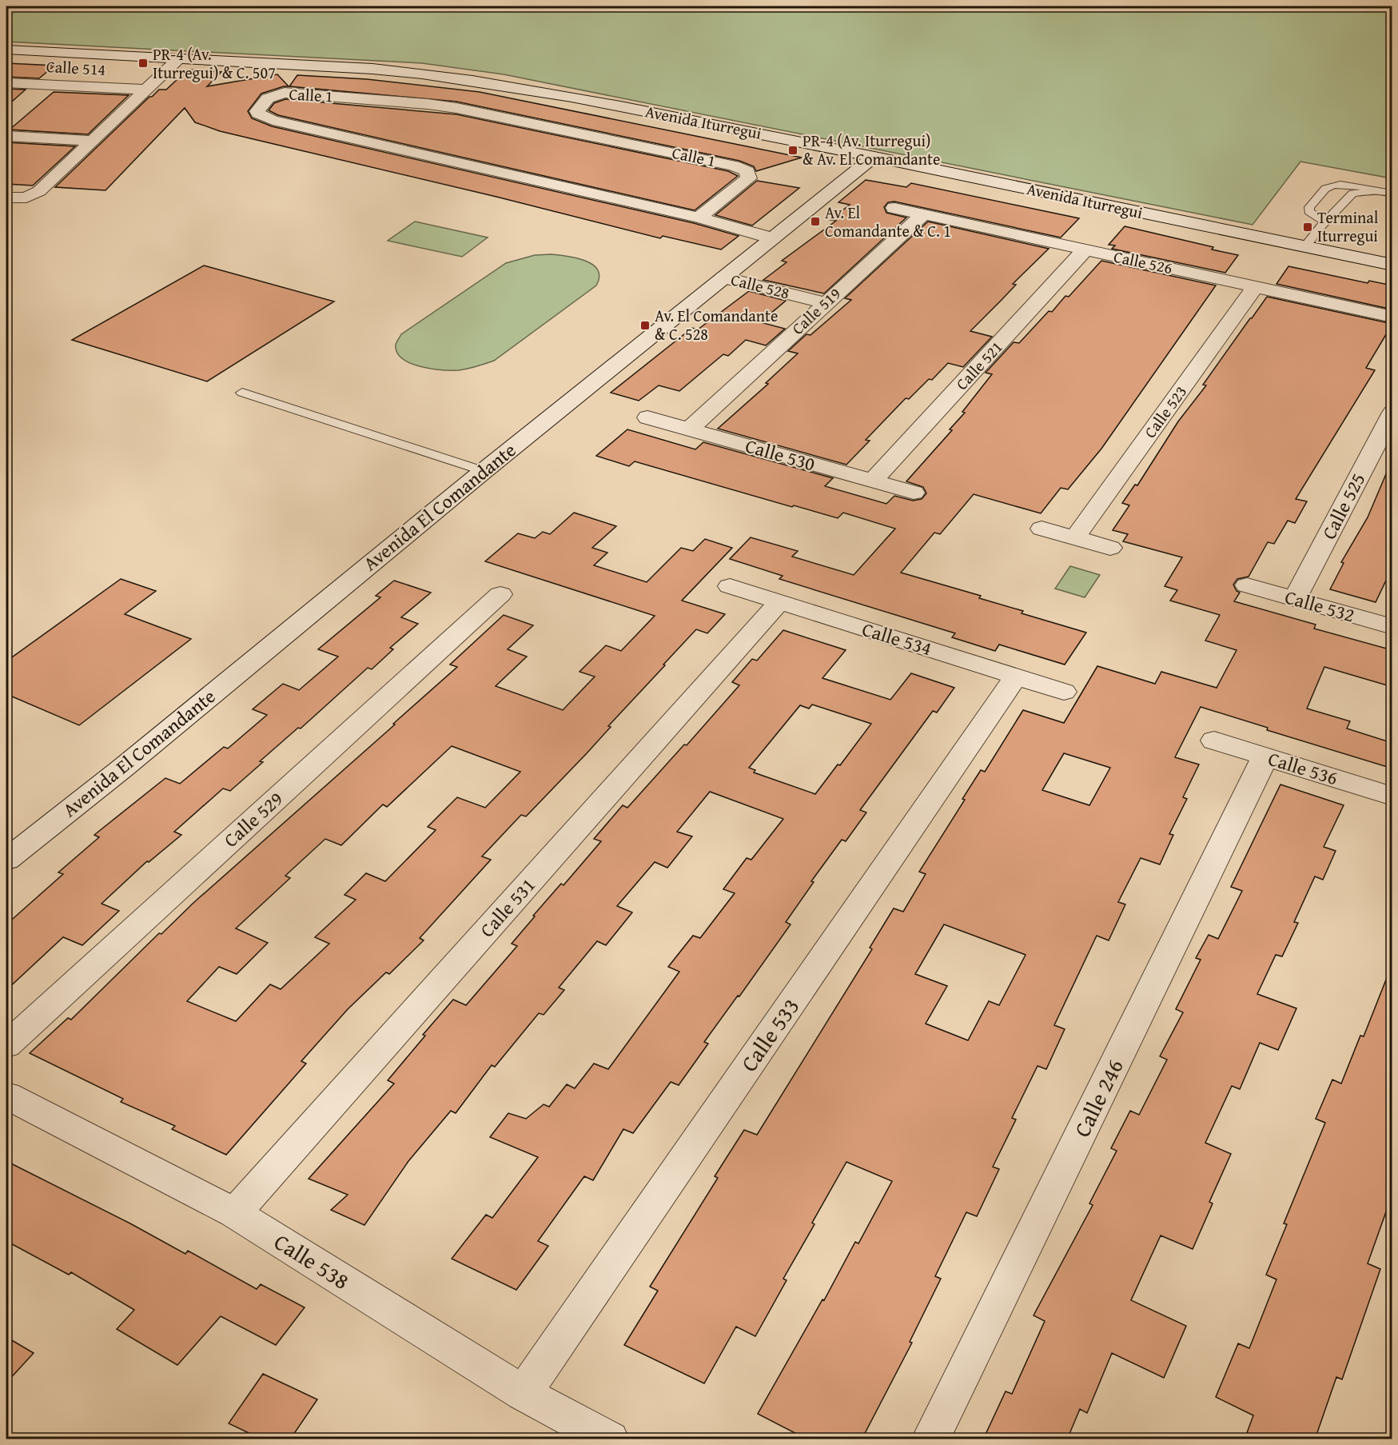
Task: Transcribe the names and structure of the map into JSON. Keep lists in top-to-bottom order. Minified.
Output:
{"streets":{"street":["Calle 514","Calle 1","Avenida Iturregui","Calle 526","Calle 528","Calle 519","Calle 521","Calle 523","Calle 530","Calle 525","Avenida El Comandante","Calle 532","Calle 534","Calle 536","Calle 529","Calle 531","Calle 533","Calle 246","Calle 538"]},"crossings":[["Calle 1","Avenida El Comandante"],["Avenida Iturregui","Avenida El Comandante"],["Calle 526","Calle 519"],["Calle 526","Calle 521"],["Calle 526","Calle 523"],["Calle 528","Calle 519"],["Calle 528","Avenida El Comandante"],["Calle 519","Calle 530"],["Calle 521","Calle 530"],["Calle 525","Calle 532"],["Calle 534","Calle 531"],["Calle 534","Calle 533"],["Calle 536","Calle 246"],["Calle 531","Calle 538"],["Calle 533","Calle 538"]],"places":{"transit":["PR-4 (Av. Iturregui) & C. 507","PR-4 (Av. Iturregui) & Av. El Comandante","Av. El Comandante & C. 1","Terminal Iturregui","Av. El Comandante & C. 528"]}}
